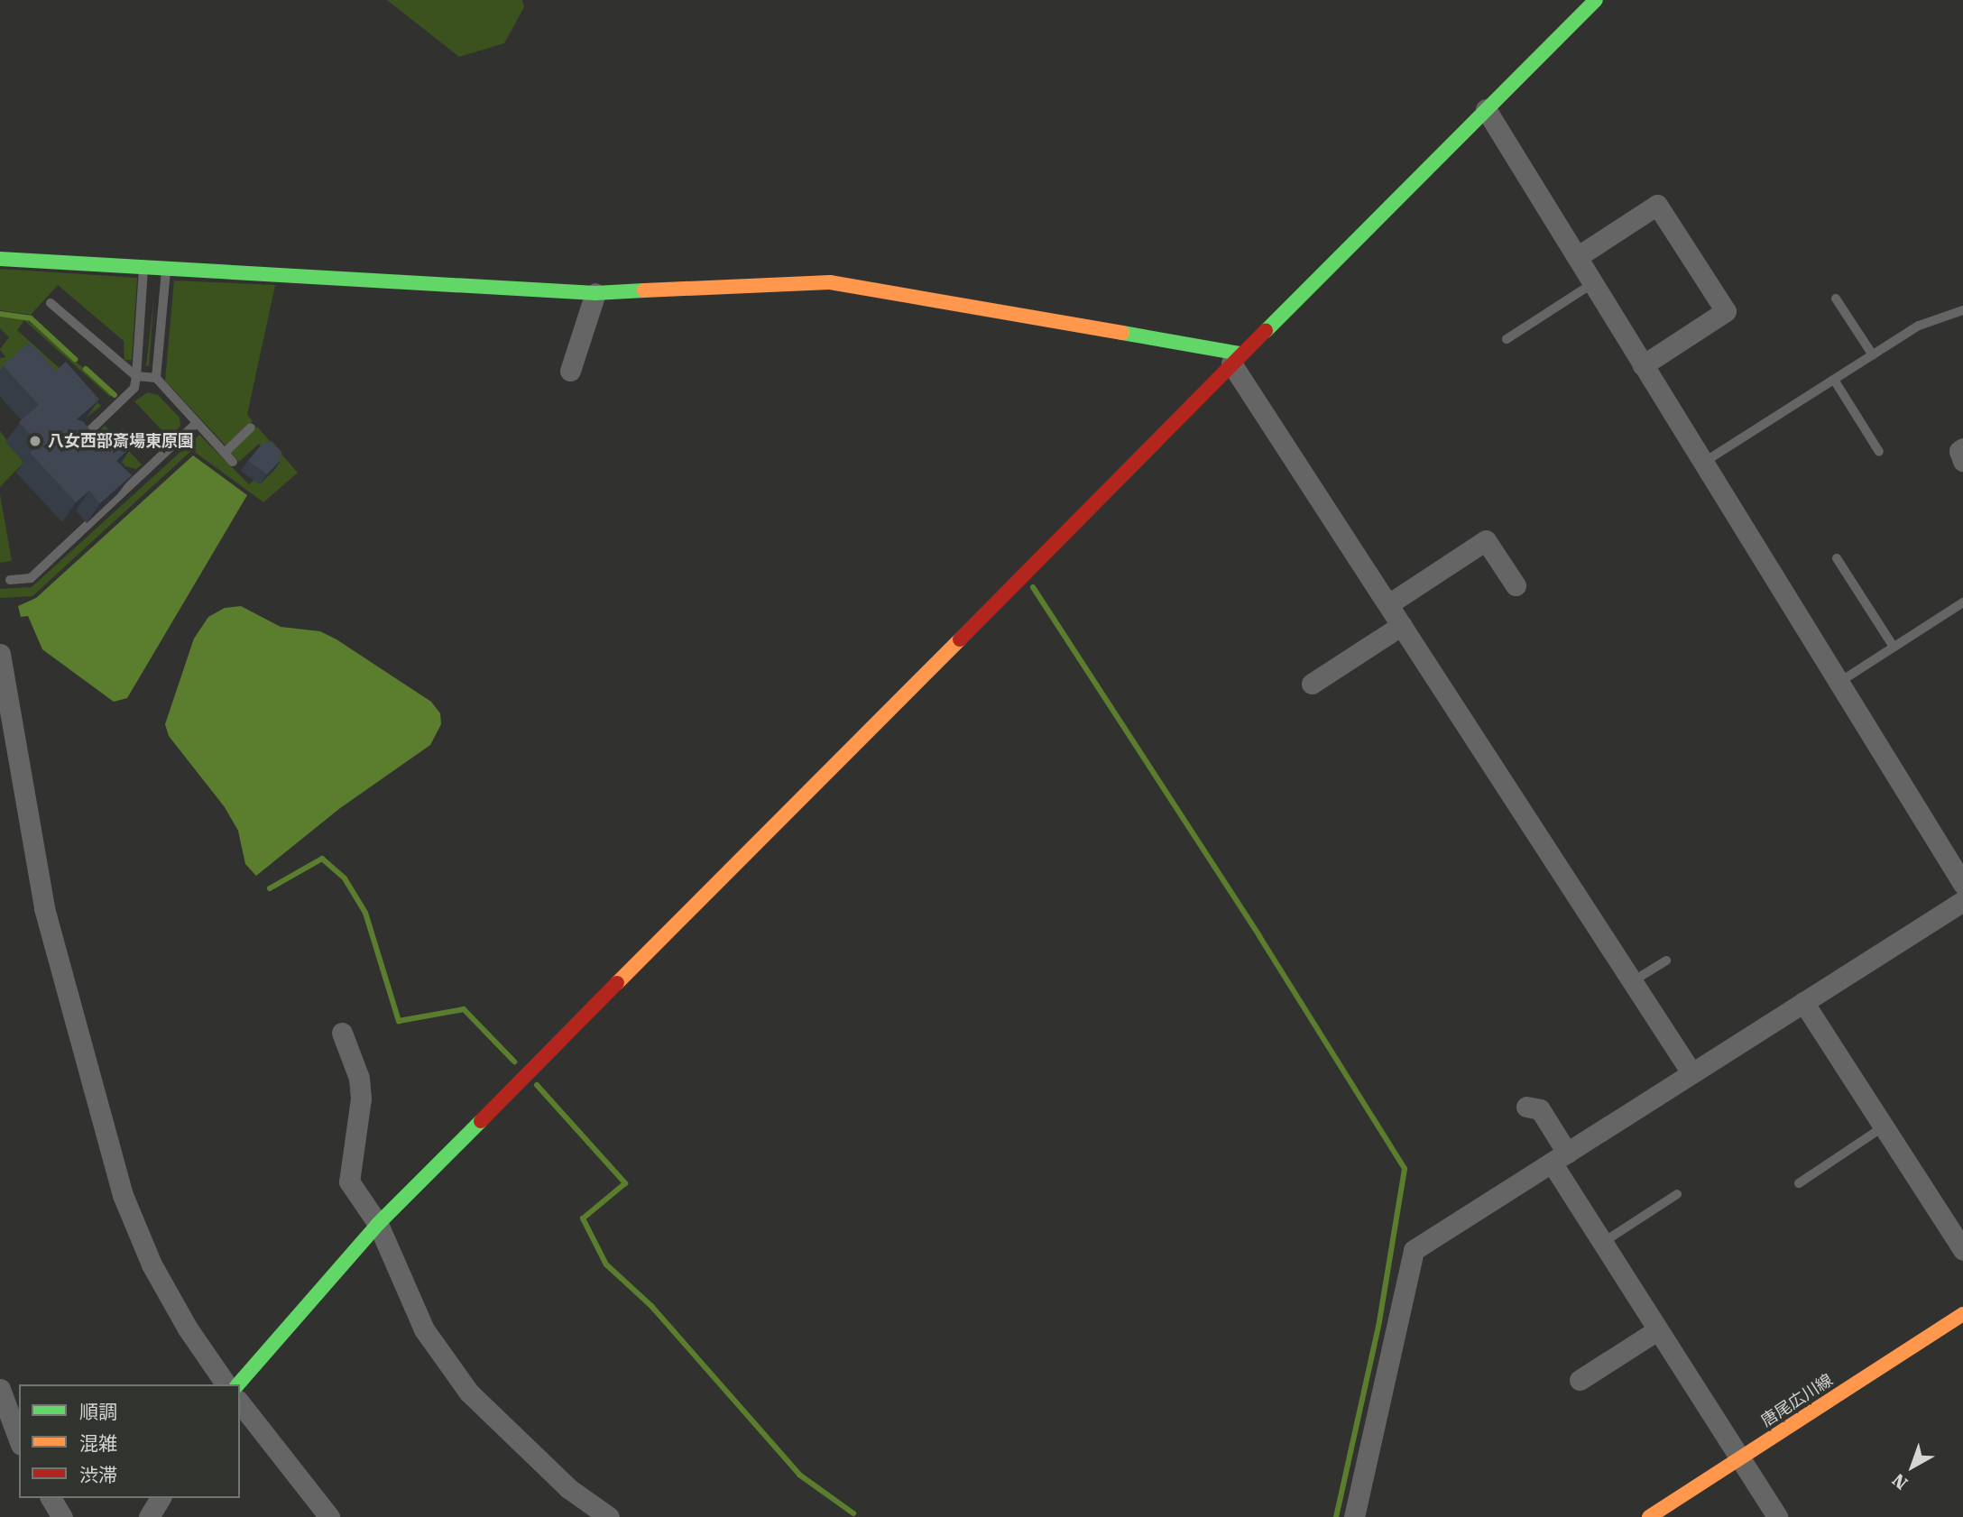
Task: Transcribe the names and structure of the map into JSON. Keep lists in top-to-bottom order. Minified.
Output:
{"streets":{"street":["唐尾広川線"]},"places":["八女西部斎場東原園"],"legend":["順調","混雑","渋滞"],"north":"bottom left"}
